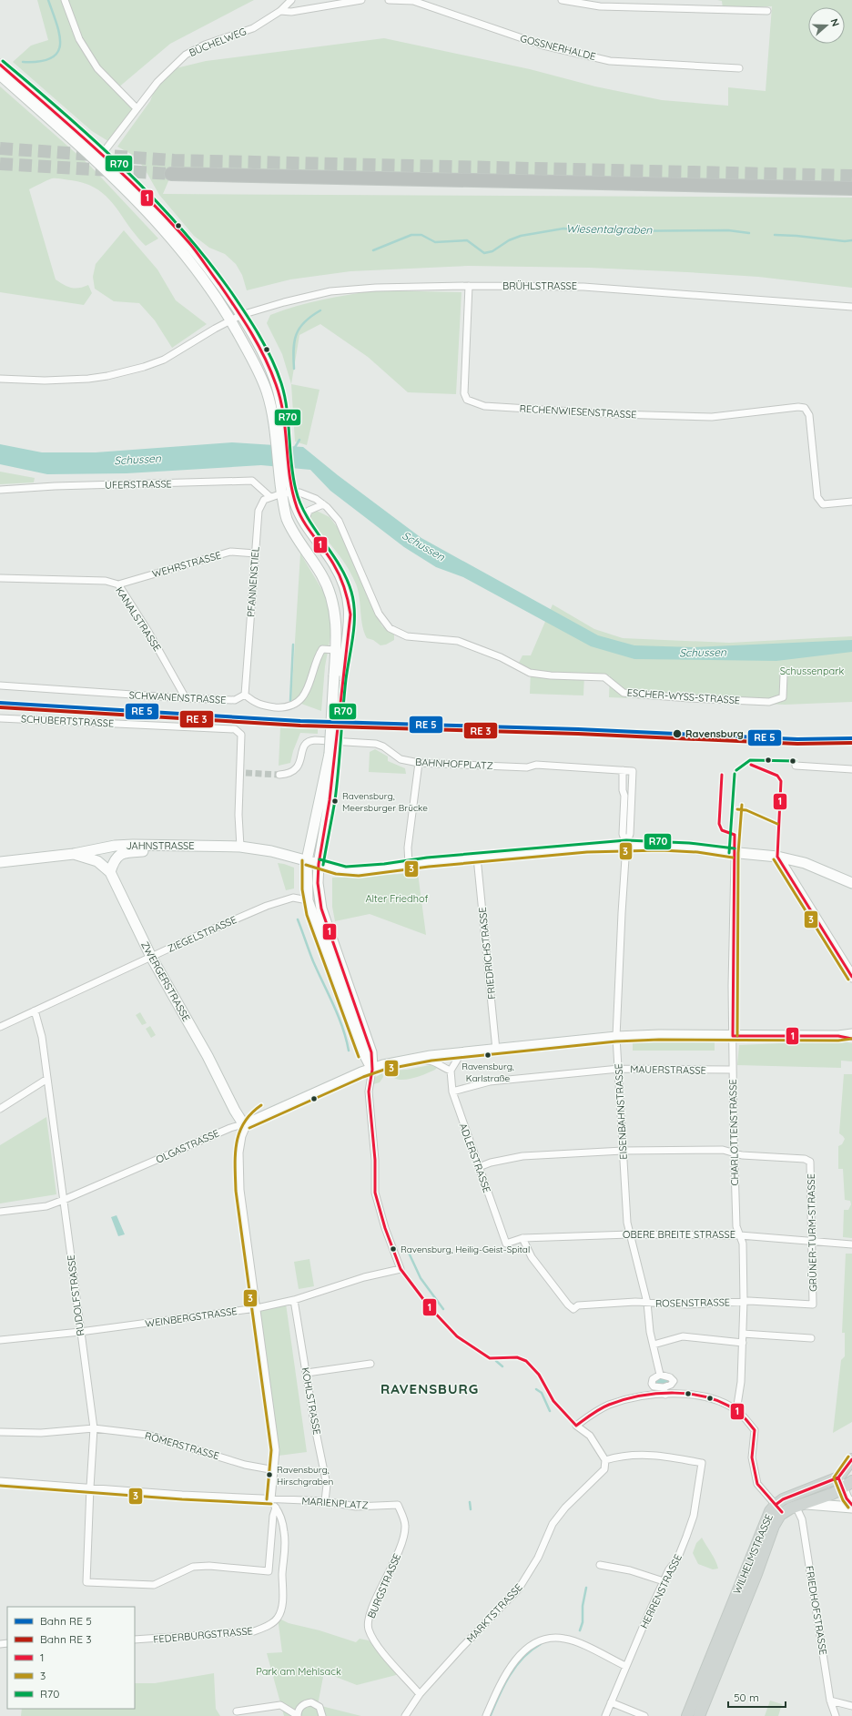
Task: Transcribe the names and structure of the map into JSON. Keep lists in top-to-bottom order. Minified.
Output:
{"streets":{"main road":["JAHNSTRASSE","ZWERGERSTRASSE","OLGASTRASSE","WILHELMSTRASSE"],"street":["BÜCHELWEG","GOSSNERHALDE","BRÜHLSTRASSE","RECHENWIESENSTRASSE","UFERSTRASSE","WEHRSTRASSE","PFANNENSTIEL","KANALSTRASSE","ESCHER-WYSS-STRASSE","SCHWANENSTRASSE","SCHUBERTSTRASSE","BAHNHOFPLATZ","ZIEGELSTRASSE","FRIEDRICHSTRASSE","MAUERSTRASSE","EISENBAHNSTRASSE","CHARLOTTENSTRASSE","ADLERSTRASSE","GRÜNER-TURM-STRASSE","OBERE BREITE STRASSE","RUDOLFSTRASSE","ROSENSTRASSE","WEINBERGSTRASSE","KOHLSTRASSE","RÖMERSTRASSE","MARIENPLATZ","BURGSTRASSE","HERRENSTRASSE","FRIEDHOFSTRASSE","MARKTSTRASSE","FEDERBURGSTRASSE"]},"crossings":[["BRÜHLSTRASSE","RECHENWIESENSTRASSE"],["UFERSTRASSE","PFANNENSTIEL"],["WEHRSTRASSE","PFANNENSTIEL"],["WEHRSTRASSE","KANALSTRASSE"],["PFANNENSTIEL","SCHWANENSTRASSE"],["KANALSTRASSE","SCHWANENSTRASSE"],["SCHUBERTSTRASSE","JAHNSTRASSE"],["BAHNHOFPLATZ","EISENBAHNSTRASSE"],["JAHNSTRASSE","FRIEDRICHSTRASSE"],["JAHNSTRASSE","ZWERGERSTRASSE"],["JAHNSTRASSE","EISENBAHNSTRASSE"],["JAHNSTRASSE","CHARLOTTENSTRASSE"],["ZIEGELSTRASSE","ZWERGERSTRASSE"],["ZIEGELSTRASSE","RUDOLFSTRASSE"],["FRIEDRICHSTRASSE","OLGASTRASSE"],["ZWERGERSTRASSE","OLGASTRASSE"],["MAUERSTRASSE","EISENBAHNSTRASSE"],["MAUERSTRASSE","CHARLOTTENSTRASSE"],["MAUERSTRASSE","ADLERSTRASSE"],["EISENBAHNSTRASSE","OLGASTRASSE"],["EISENBAHNSTRASSE","OBERE BREITE STRASSE"],["EISENBAHNSTRASSE","ROSENSTRASSE"],["CHARLOTTENSTRASSE","OLGASTRASSE"],["CHARLOTTENSTRASSE","GRÜNER-TURM-STRASSE"],["CHARLOTTENSTRASSE","OBERE BREITE STRASSE"],["CHARLOTTENSTRASSE","ROSENSTRASSE"],["OLGASTRASSE","RUDOLFSTRASSE"],["OLGASTRASSE","WEINBERGSTRASSE"],["ADLERSTRASSE","OBERE BREITE STRASSE"],["GRÜNER-TURM-STRASSE","OBERE BREITE STRASSE"],["GRÜNER-TURM-STRASSE","ROSENSTRASSE"],["OBERE BREITE STRASSE","ROSENSTRASSE"],["RUDOLFSTRASSE","WEINBERGSTRASSE"],["RUDOLFSTRASSE","RÖMERSTRASSE"],["RUDOLFSTRASSE","MARIENPLATZ"],["RUDOLFSTRASSE","FEDERBURGSTRASSE"],["WEINBERGSTRASSE","KOHLSTRASSE"],["KOHLSTRASSE","MARIENPLATZ"],["MARIENPLATZ","BURGSTRASSE"],["MARIENPLATZ","FEDERBURGSTRASSE"],["BURGSTRASSE","MARKTSTRASSE"],["HERRENSTRASSE","MARKTSTRASSE"]],"districts":["RAVENSBURG"],"water":["Wiesentalgraben","Schussen"],"parks":["Schussenpark","Alter Friedhof","Park am Mehlsack"],"places":["Ravensburg","Ravensburg, Meersburger Brücke","Ravensburg, Karlstraße","Ravensburg, Heilig-Geist-Spital","Ravensburg, Hirschgraben"],"lines":["transit line R70","transit line 1","transit line 3"],"legend":["Bahn RE 5","Bahn RE 3","1","3","R70"],"scale_bar":"50 m","north":"right"}
